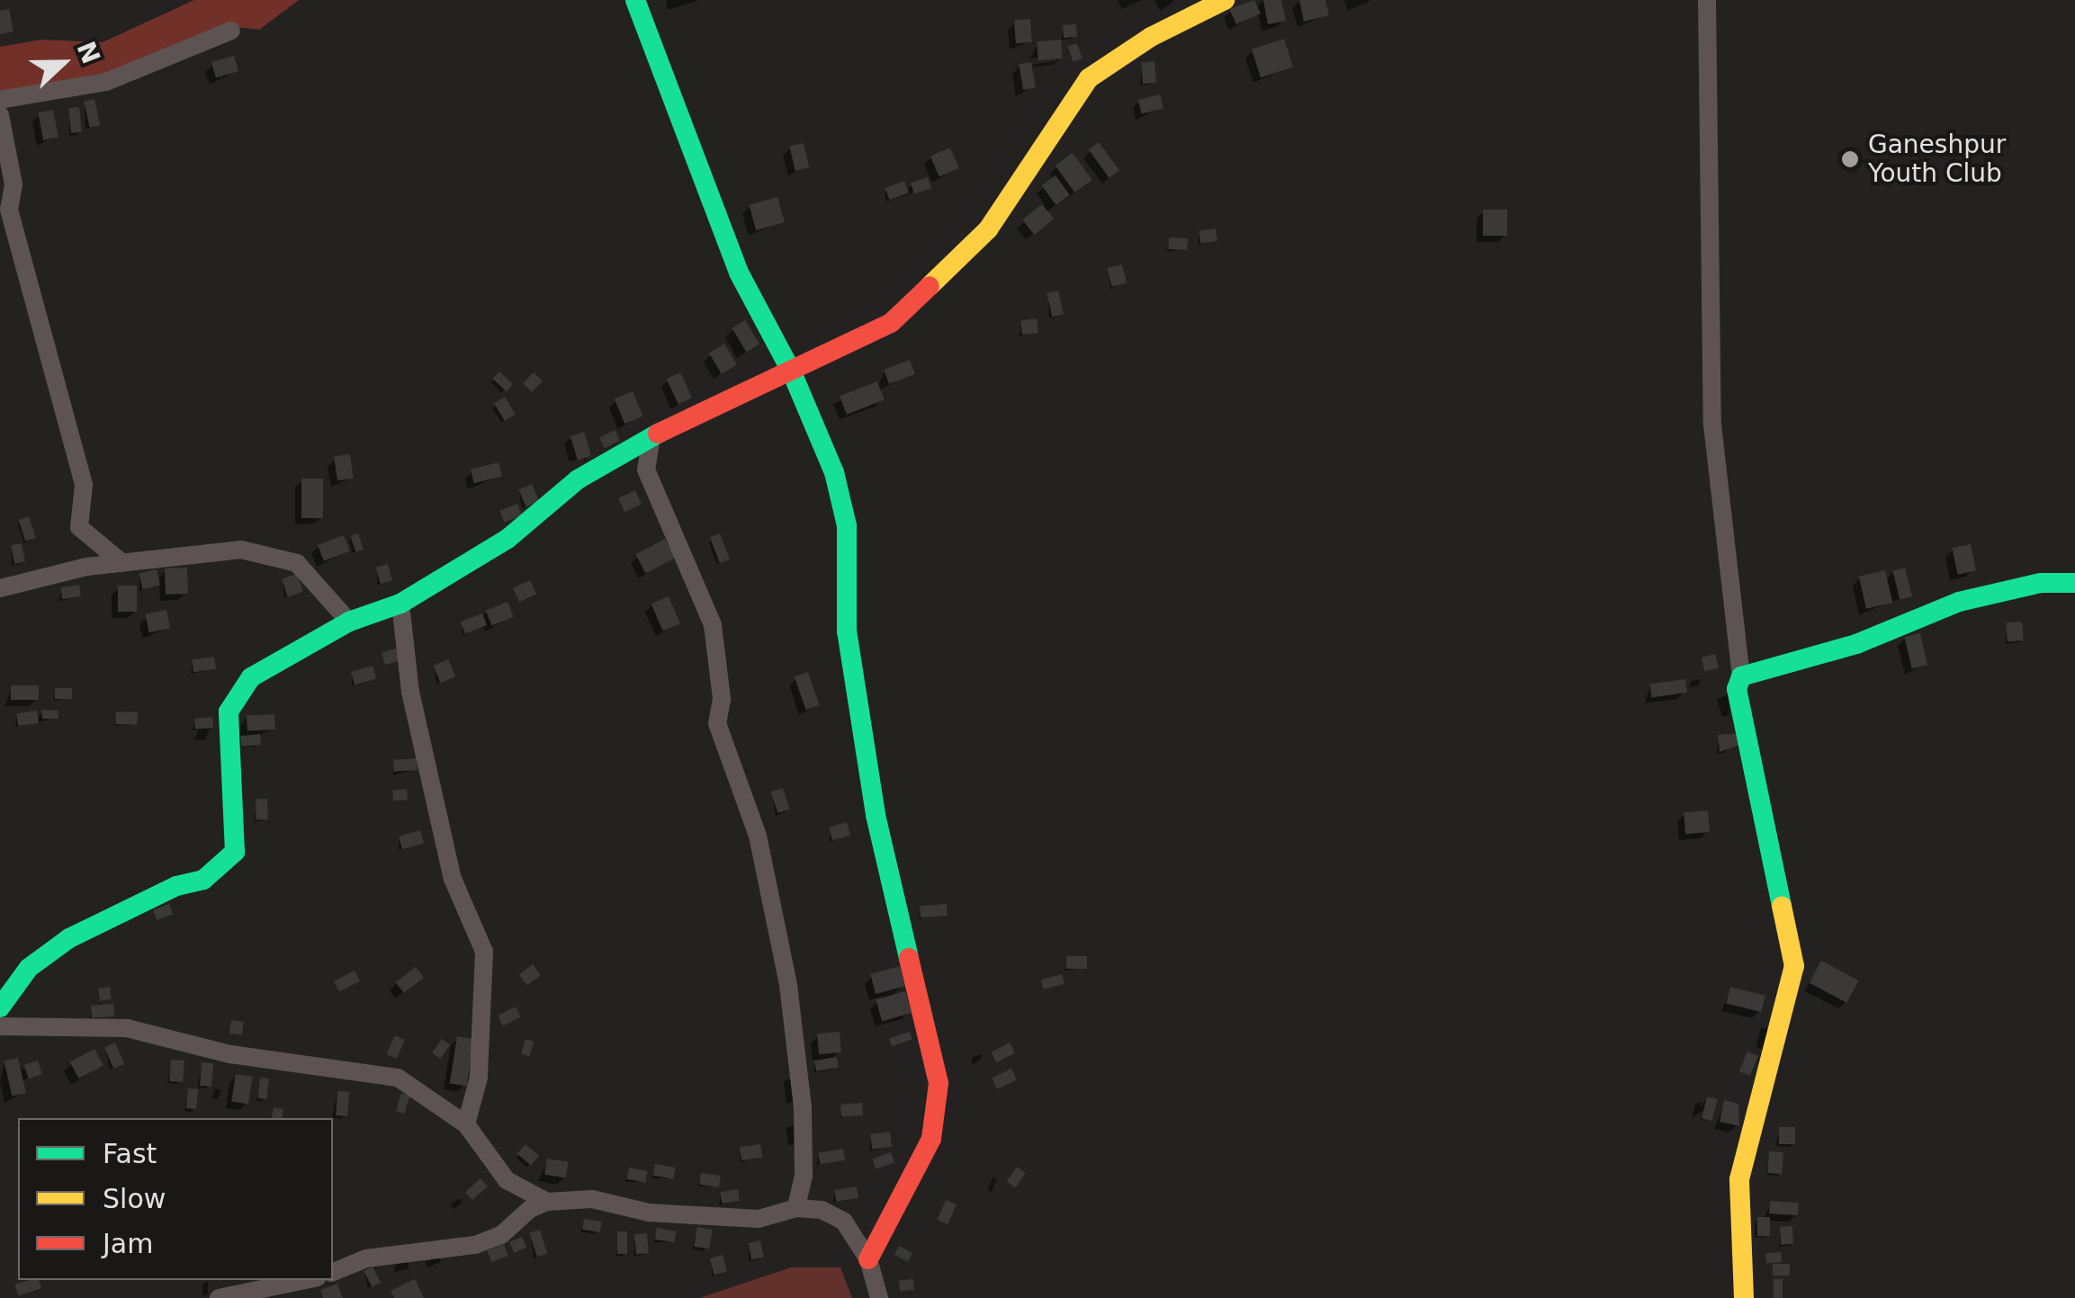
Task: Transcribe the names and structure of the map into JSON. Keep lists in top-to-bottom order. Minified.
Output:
{"places":["Ganeshpur Youth Club"],"legend":["Fast","Slow","Jam"],"north":"right"}
